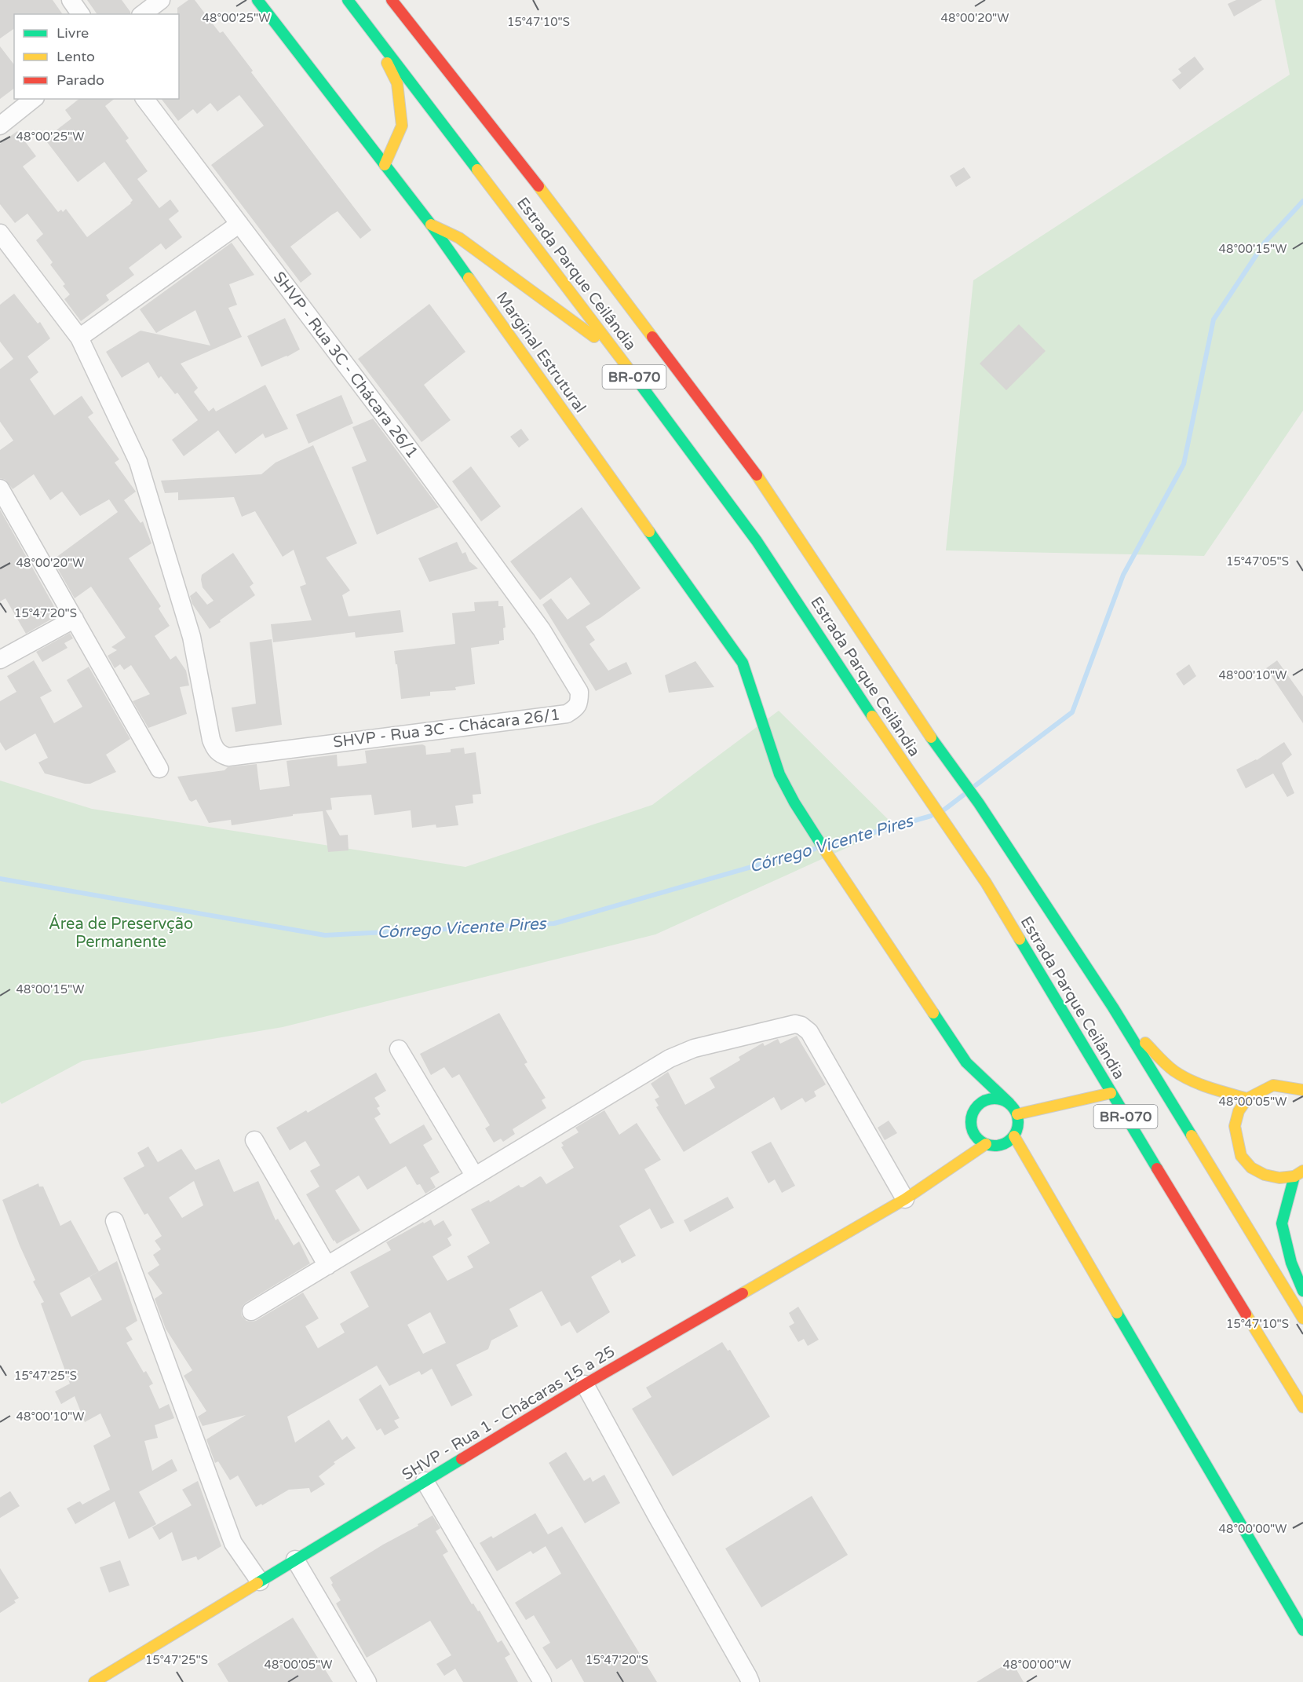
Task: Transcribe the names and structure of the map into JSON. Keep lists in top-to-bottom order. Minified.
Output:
{"streets":{"main road":["Estrada Parque Ceilândia","Marginal Estrutural","BR-070","SHVP - Rua 1 - Chácaras 15 a 25"],"street":["SHVP - Rua 3C - Chácara 26/1"]},"crossings":[["Marginal Estrutural","SHVP - Rua 1 - Chácaras 15 a 25"]],"water":["Córrego Vicente Pires"],"parks":["Área de Preservção Permanente"],"legend":["Livre","Lento","Parado"],"coordinates":["48°00'25\"W","48°00'20\"W","15°47'10\"S","48°00'15\"W","15°47'05\"S","15°47'20\"S","48°00'10\"W","48°00'05\"W","15°47'25\"S","48°00'00\"W"]}
